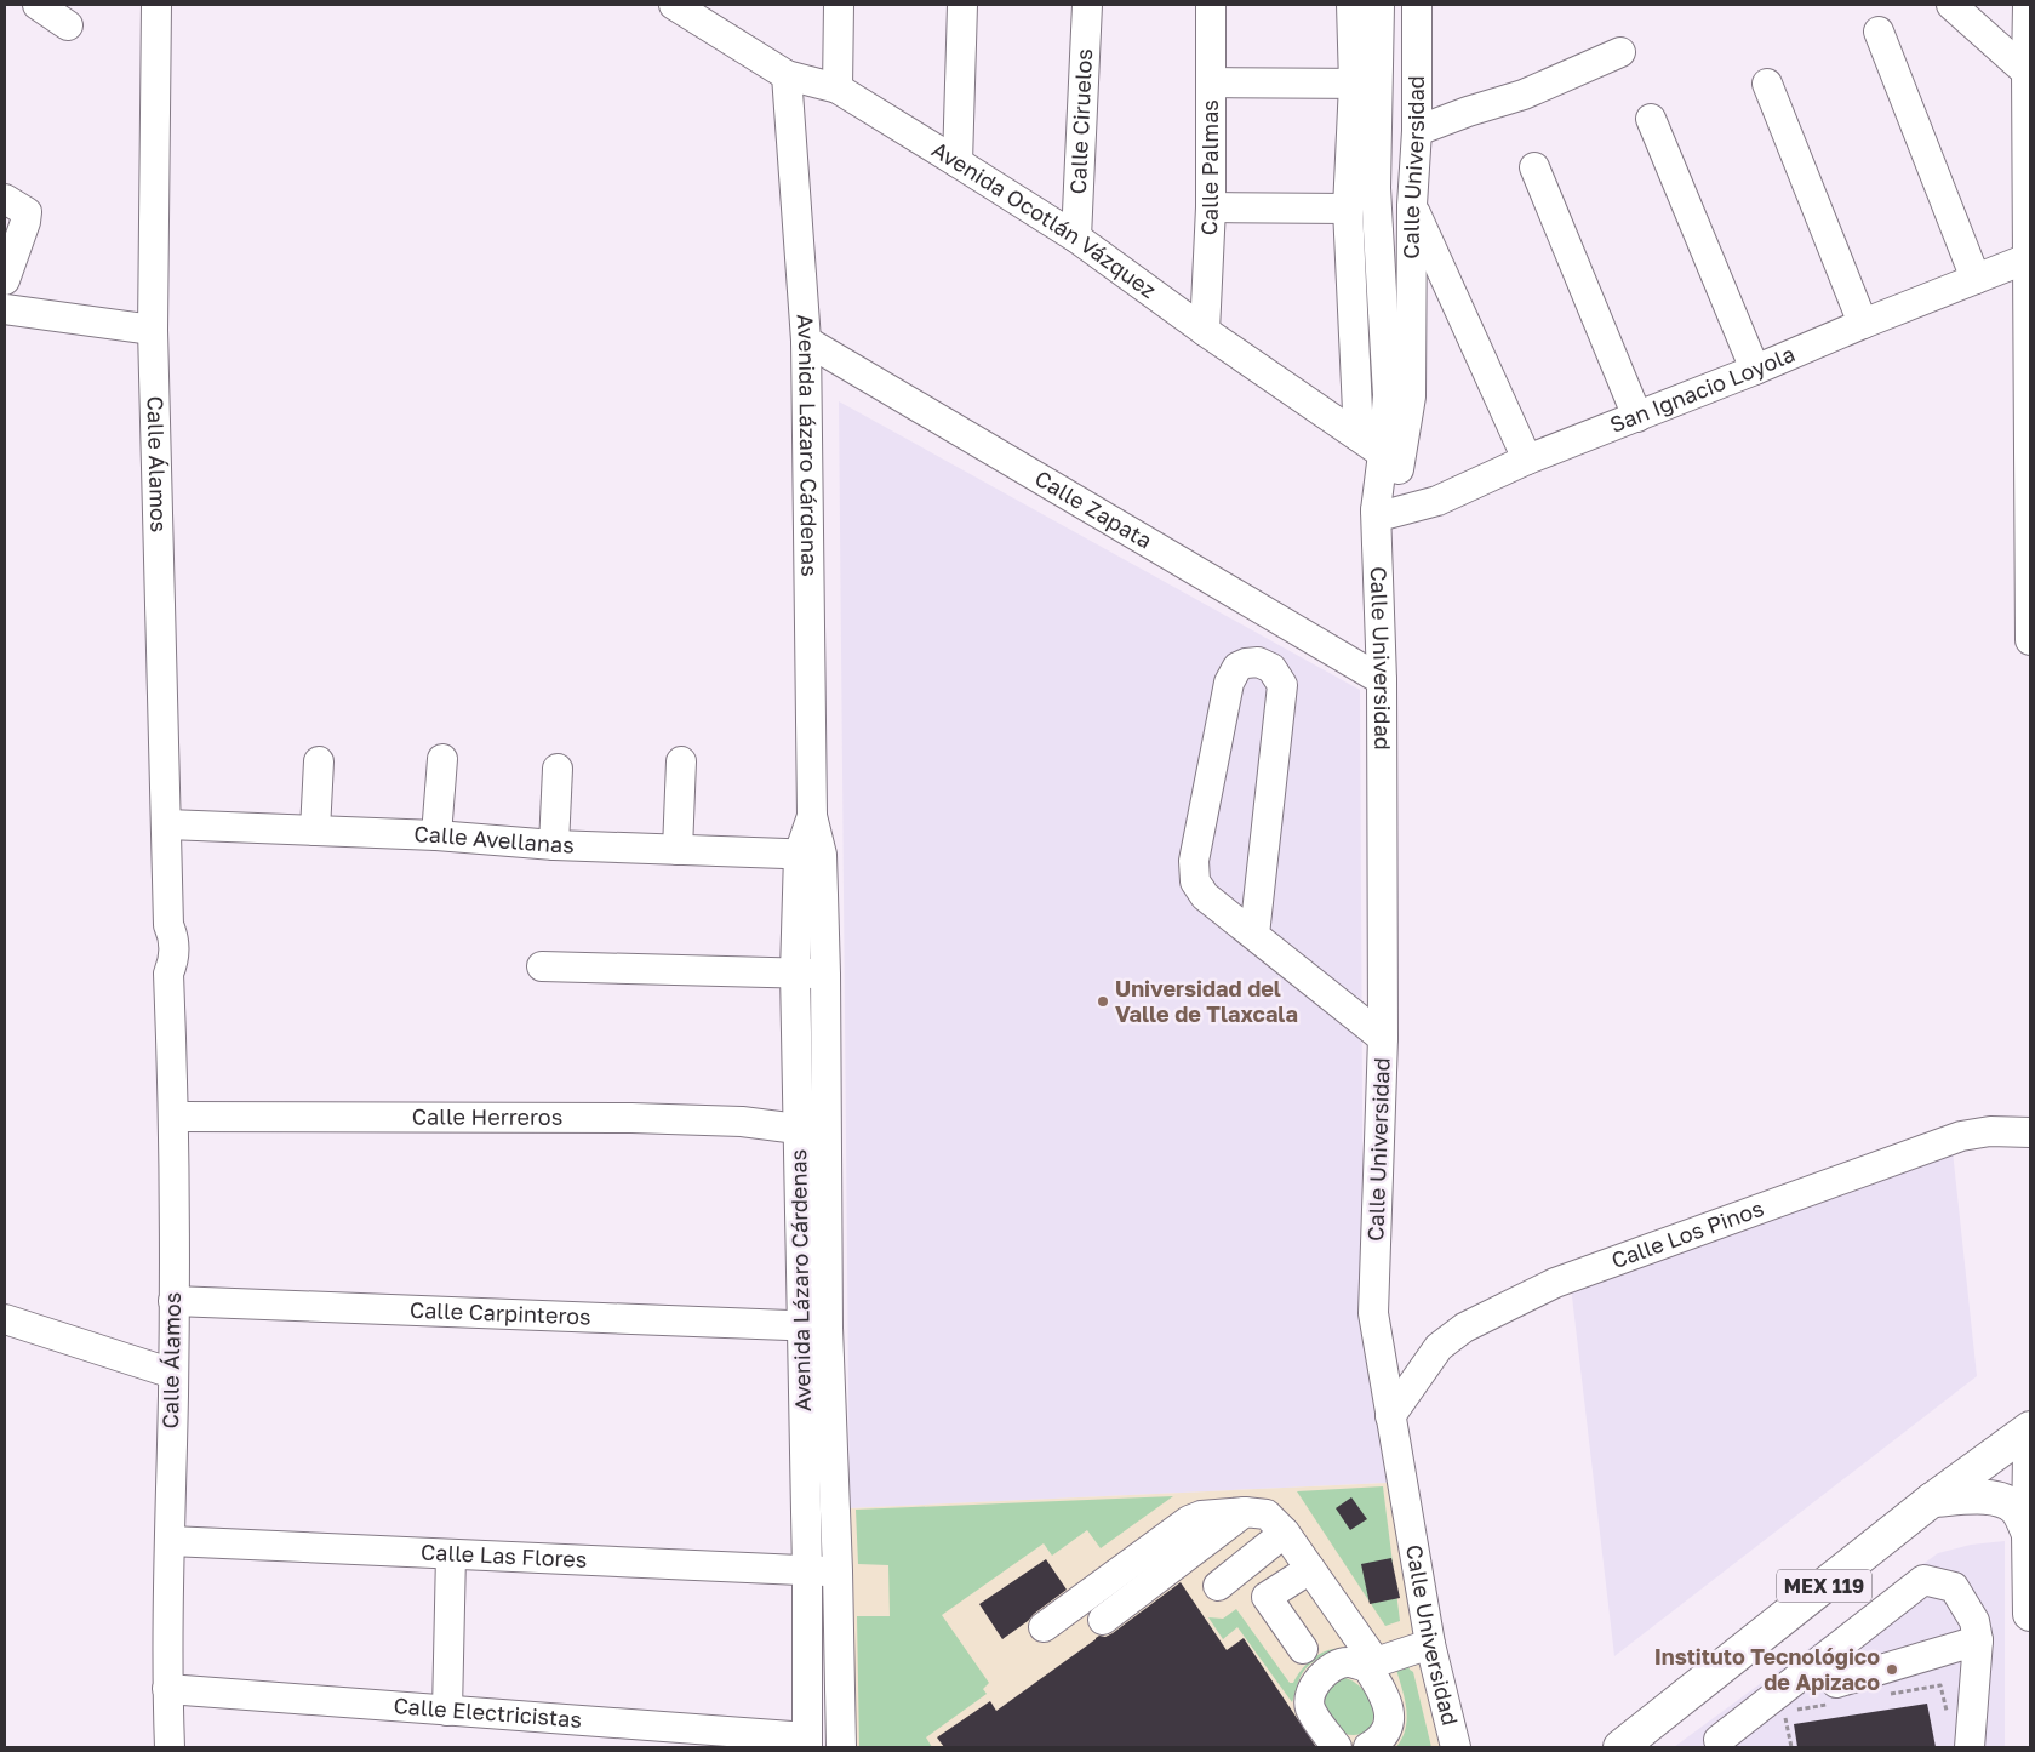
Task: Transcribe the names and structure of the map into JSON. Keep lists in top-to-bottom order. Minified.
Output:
{"streets":{"main road":["MEX 119"],"street":["Calle Ciruelos","Calle Palmas","Calle Universidad","Avenida Ocotlán Vázquez","San Ignacio Loyola","Avenida Lázaro Cárdenas","Calle Álamos","Calle Zapata","Calle Avellanas","Calle Herreros","Calle Los Pinos","Calle Carpinteros","Calle Las Flores","Calle Electricistas"]},"crossings":[["Calle Ciruelos","Avenida Ocotlán Vázquez"],["Calle Palmas","Avenida Ocotlán Vázquez"],["Calle Universidad","Avenida Ocotlán Vázquez"],["Calle Universidad","San Ignacio Loyola"],["Calle Universidad","Calle Zapata"],["Calle Universidad","Calle Los Pinos"],["Avenida Ocotlán Vázquez","Avenida Lázaro Cárdenas"],["Avenida Lázaro Cárdenas","Calle Zapata"],["Avenida Lázaro Cárdenas","Calle Avellanas"],["Avenida Lázaro Cárdenas","Calle Herreros"],["Avenida Lázaro Cárdenas","Calle Carpinteros"],["Avenida Lázaro Cárdenas","Calle Las Flores"],["Avenida Lázaro Cárdenas","Calle Electricistas"],["Calle Álamos","Calle Avellanas"],["Calle Álamos","Calle Herreros"],["Calle Álamos","Calle Carpinteros"],["Calle Álamos","Calle Las Flores"],["Calle Álamos","Calle Electricistas"]],"places":["Universidad del Valle de Tlaxcala","Instituto Tecnológico de Apizaco"]}
